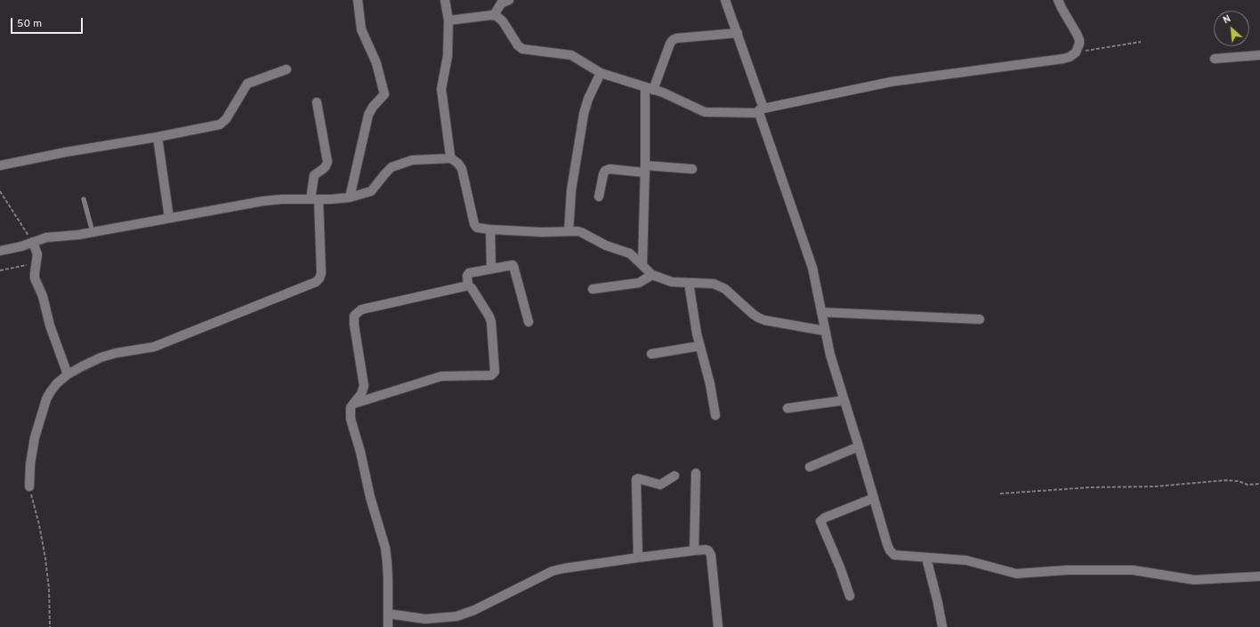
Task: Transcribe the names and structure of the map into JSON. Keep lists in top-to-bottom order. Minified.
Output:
{"scale_bar":"50 m","north":"top left"}
